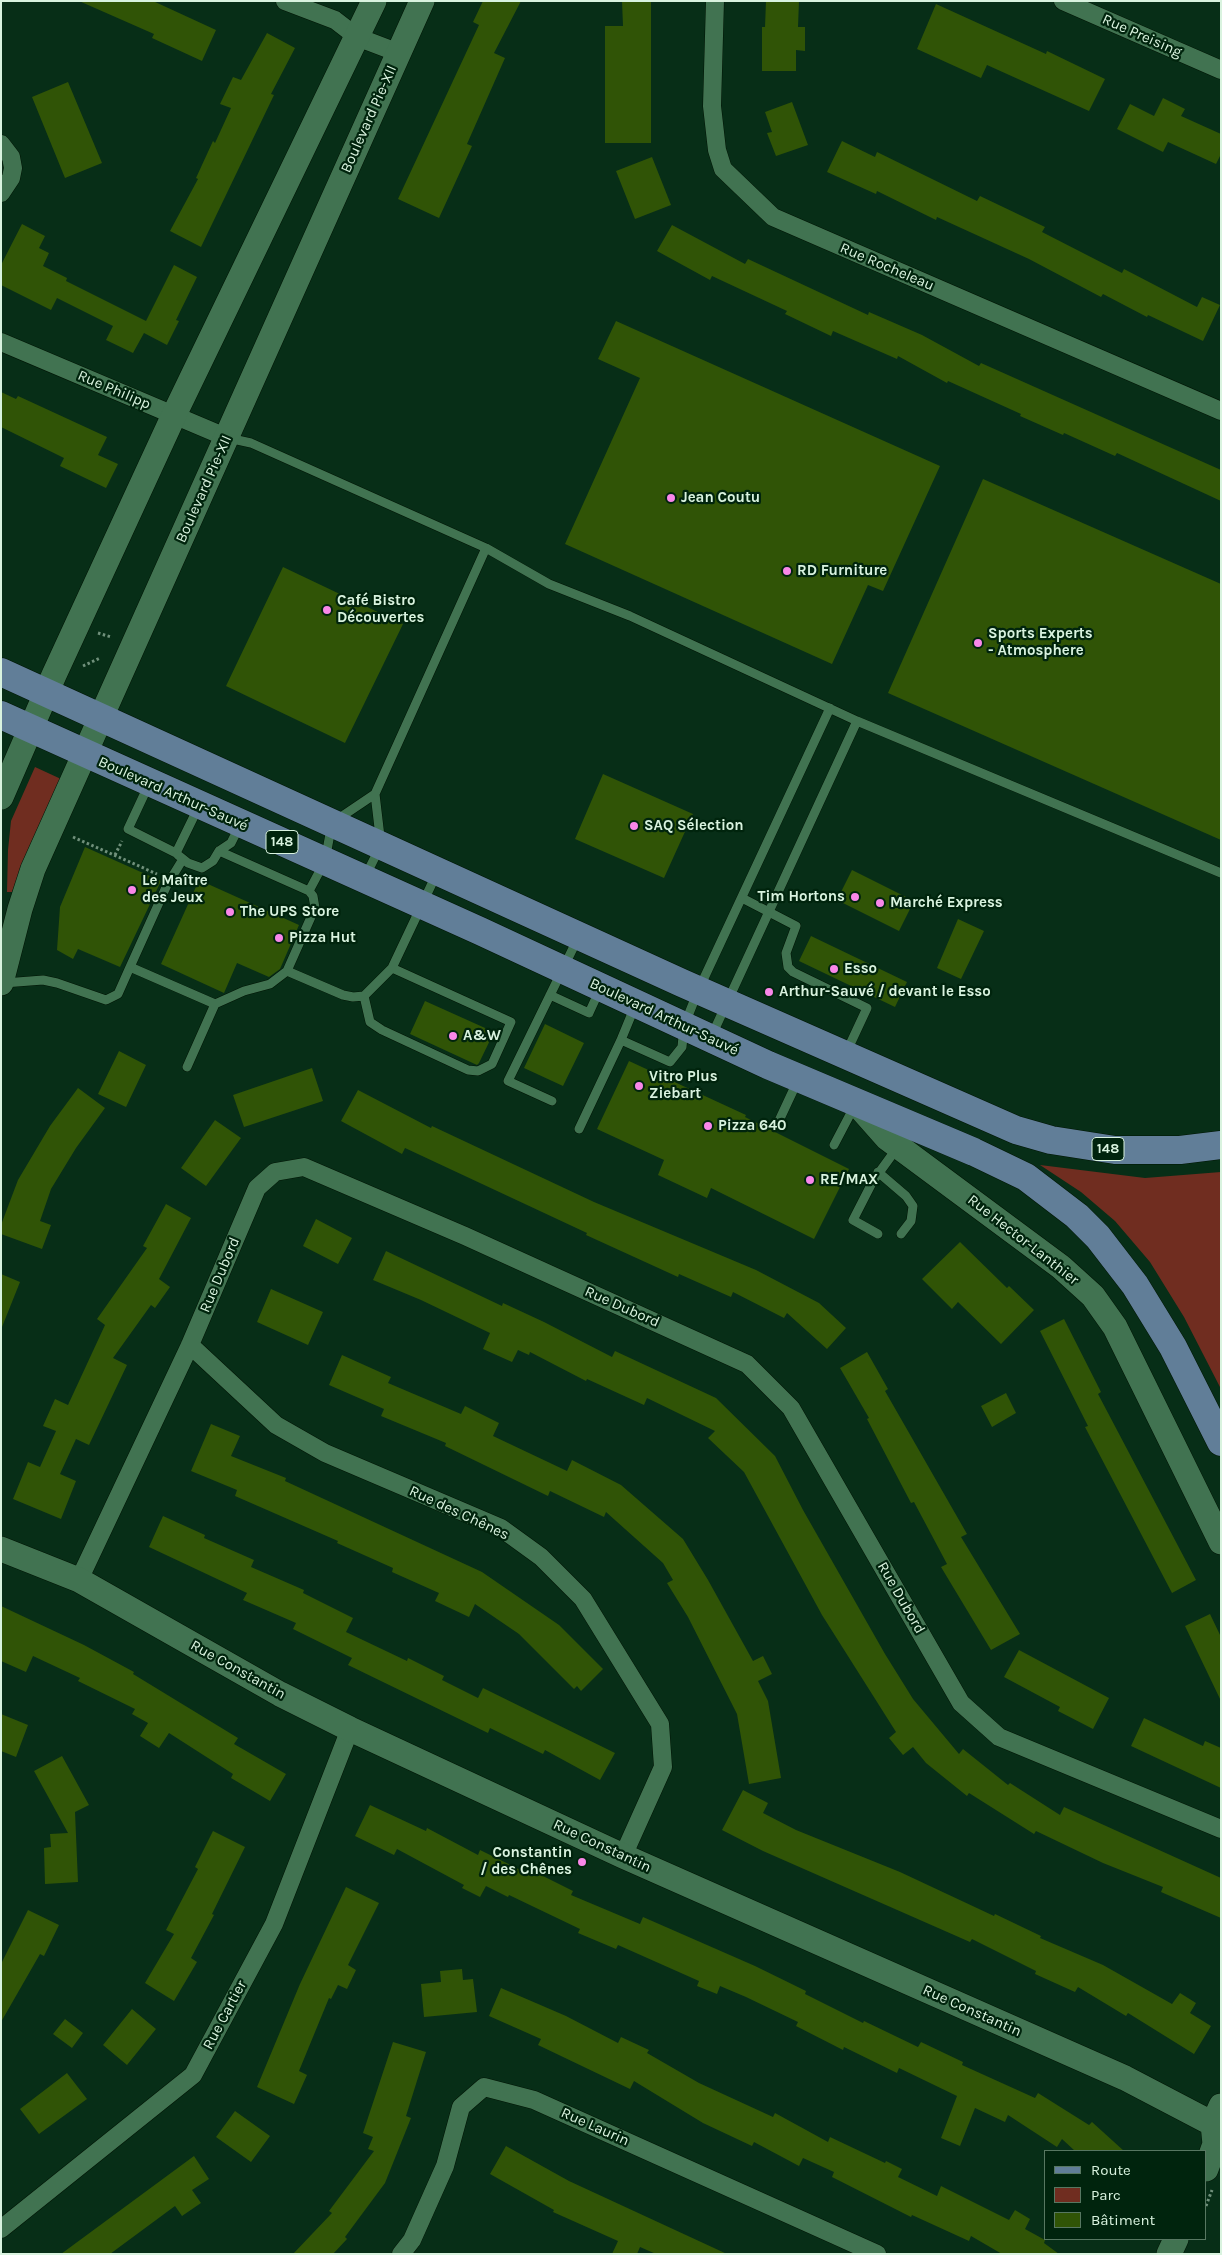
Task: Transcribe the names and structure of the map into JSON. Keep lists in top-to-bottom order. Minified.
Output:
{"streets":{"main road":["Boulevard Arthur-Sauvé","148"],"street":["Rue Preising","Boulevard Pie-XII","Rue Rocheleau","Rue Philipp","Rue Hector-Lanthier","Rue Dubord","Rue des Chênes","Rue Constantin","Rue Cartier","Rue Laurin"]},"crossings":[["Boulevard Pie-XII","Rue Philipp"],["Boulevard Pie-XII","Boulevard Arthur-Sauvé"],["Boulevard Pie-XII","148"],["Boulevard Arthur-Sauvé","Rue Hector-Lanthier"],["Rue Dubord","Rue des Chênes"],["Rue Dubord","Rue Constantin"],["Rue des Chênes","Rue Constantin"],["Rue Constantin","Rue Cartier"]],"places":["Jean Coutu","RD Furniture","Café Bistro Découvertes","Sports Experts - Atmosphere","SAQ Sélection","Le Maître des Jeux","Tim Hortons","Marché Express","The UPS Store","Pizza Hut","Esso","Arthur-Sauvé / devant le Esso","A&W","Vitro Plus Ziebart","Pizza 640","RE/MAX","Constantin / des Chênes"],"legend":["Route","Parc","Bâtiment"]}
